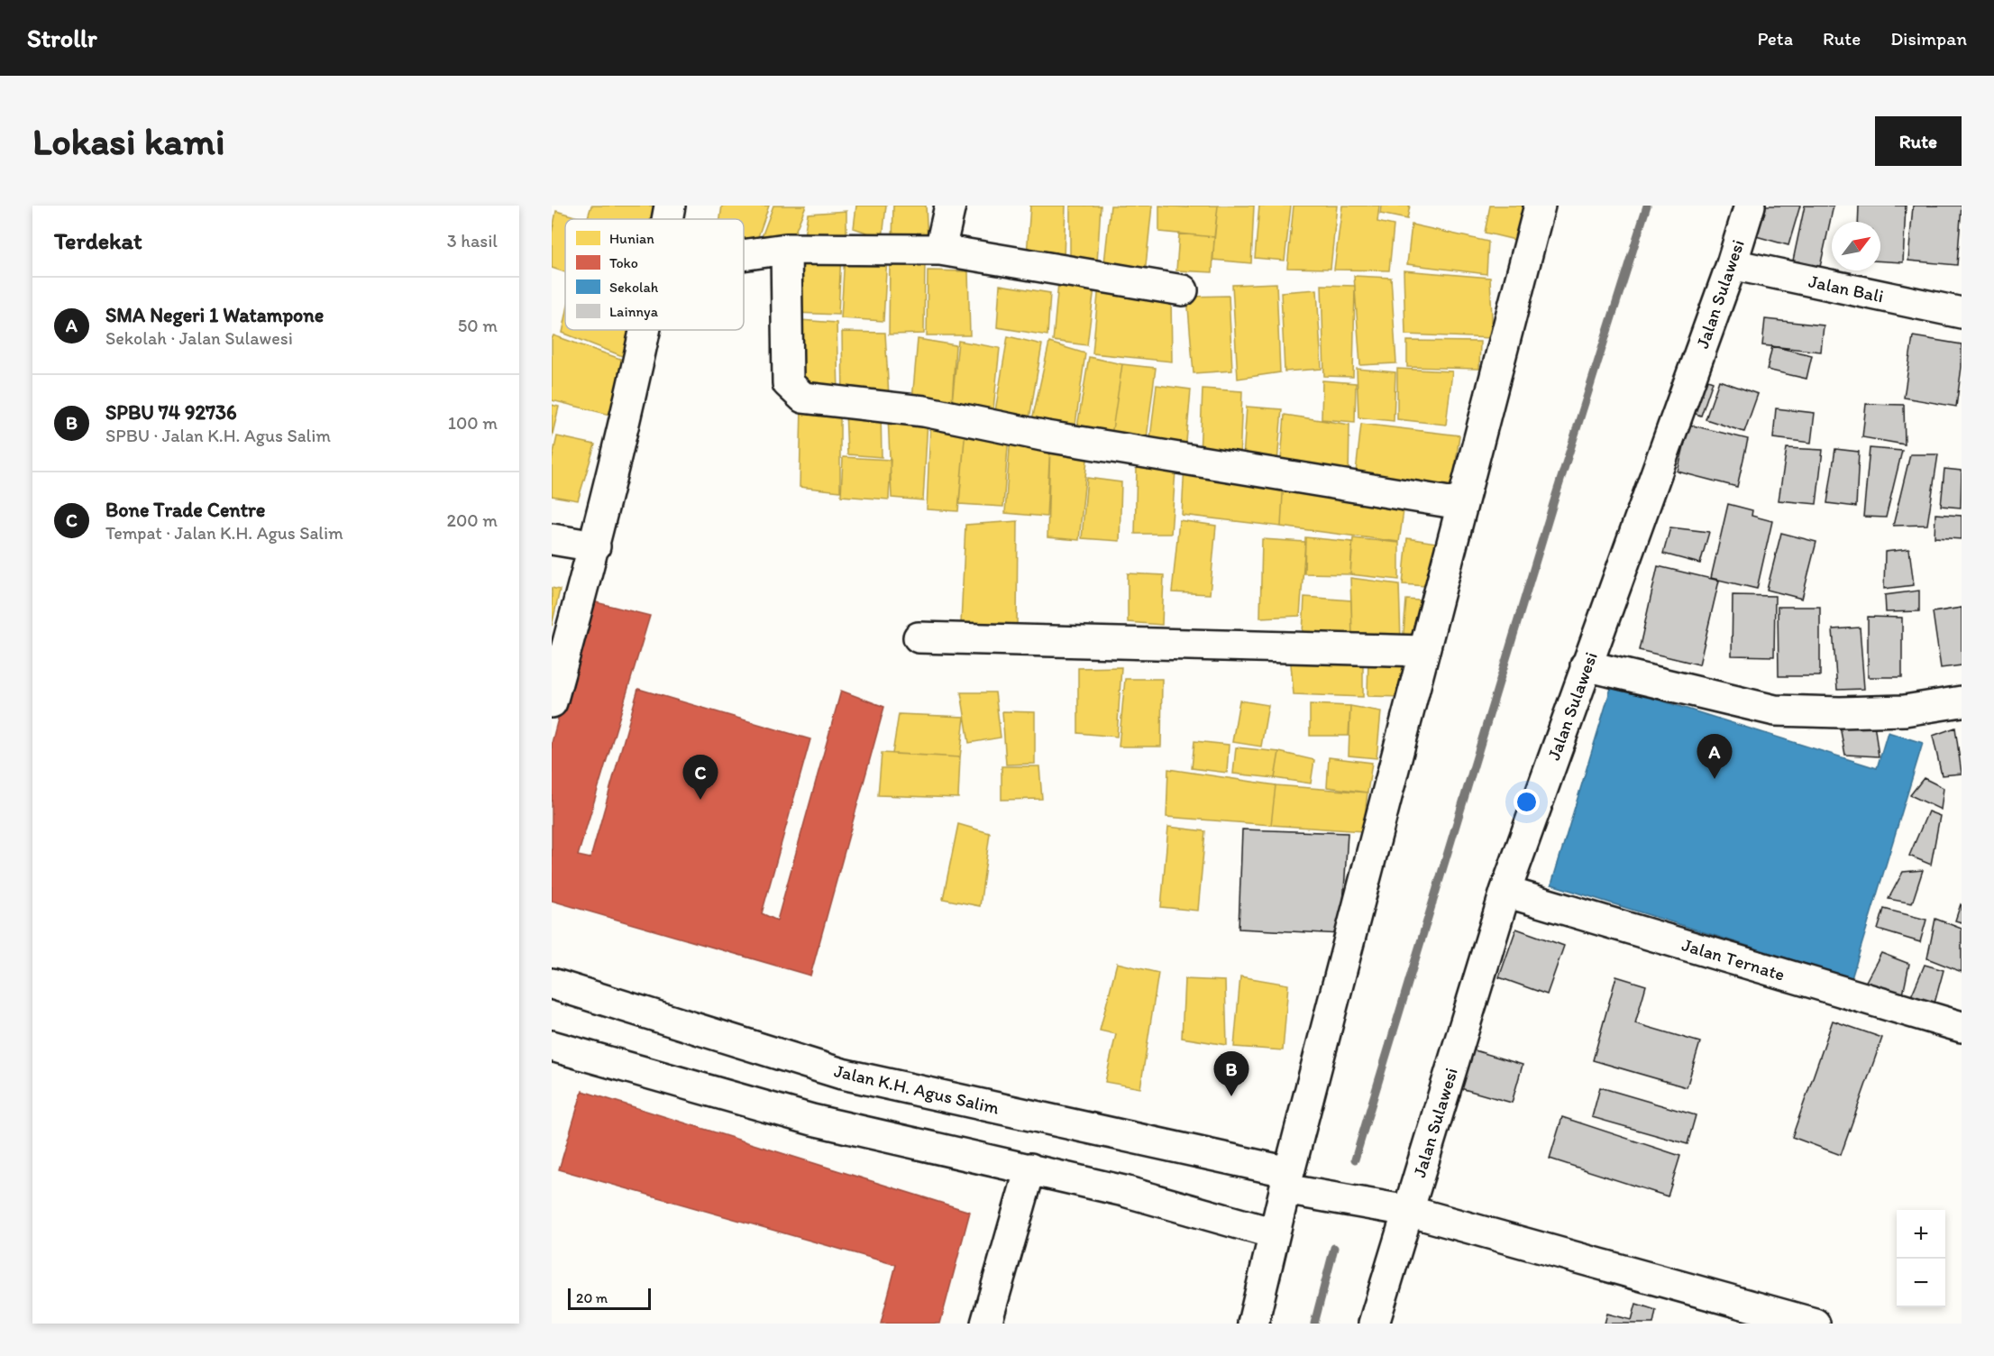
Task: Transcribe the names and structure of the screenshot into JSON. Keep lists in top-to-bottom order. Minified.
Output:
{"streets":{"street":["Jalan Bali","Jalan Sulawesi","Jalan Ternate","Jalan K.H. Agus Salim"]},"crossings":[["Jalan Bali","Jalan Sulawesi"],["Jalan Sulawesi","Jalan Ternate"],["Jalan Sulawesi","Jalan K.H. Agus Salim"]],"legend":["Hunian","Toko","Sekolah","Lainnya"],"scale_bar":"20 m","north":"top right","page":{"header":"Strollr","nav":["Peta","Rute","Disimpan"],"buttons":"Rute","title":"Lokasi kami","heading":["Terdekat","3 hasil"],"list":[{"mark":"A","name":"SMA Negeri 1 Watampone","note":"Sekolah · Jalan Sulawesi","value":"50 m"},{"mark":"B","name":"SPBU 74 92736","note":"SPBU · Jalan K.H. Agus Salim","value":"100 m"},{"mark":"C","name":"Bone Trade Centre","note":"Tempat · Jalan K.H. Agus Salim","value":"200 m"}],"pins":["A","C","B"],"map_buttons":["+","−"],"scale":"20 m"}}
